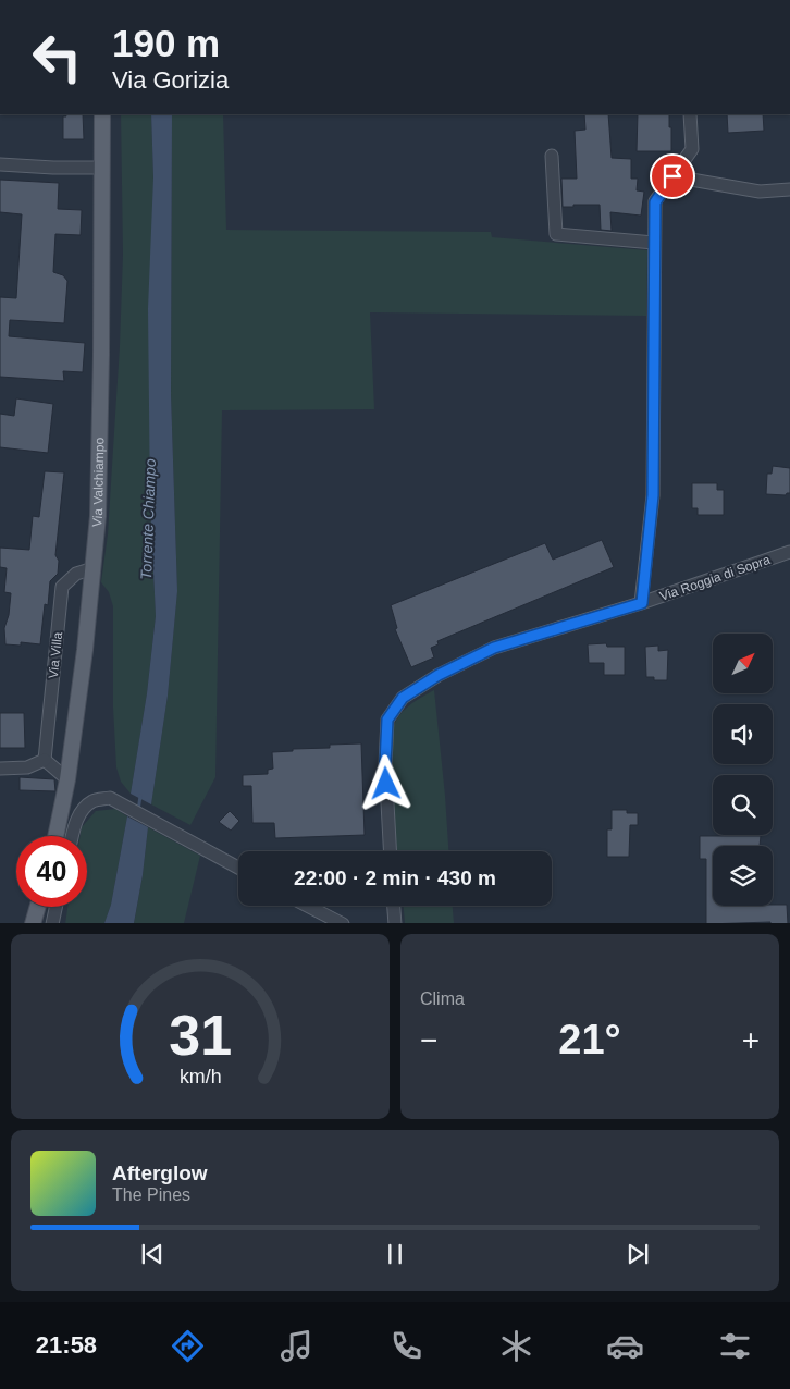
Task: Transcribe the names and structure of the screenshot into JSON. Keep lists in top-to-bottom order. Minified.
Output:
{"streets":{"main road":["Via Valchiampo"],"street":["Via Roggia di Sopra","Via Villa"]},"crossings":[["Via Valchiampo","Via Villa"]],"water":["Torrente Chiampo"],"north":"top right","page":{"turn":["190 m","Via Gorizia"],"limit":"40","trip":"22:00 · 2 min · 430 m","tile":"Clima","heat":["−","21°","+"],"song":["Afterglow","The Pines"],"tabs":"21:58","gauge":["31","km/h"]}}
